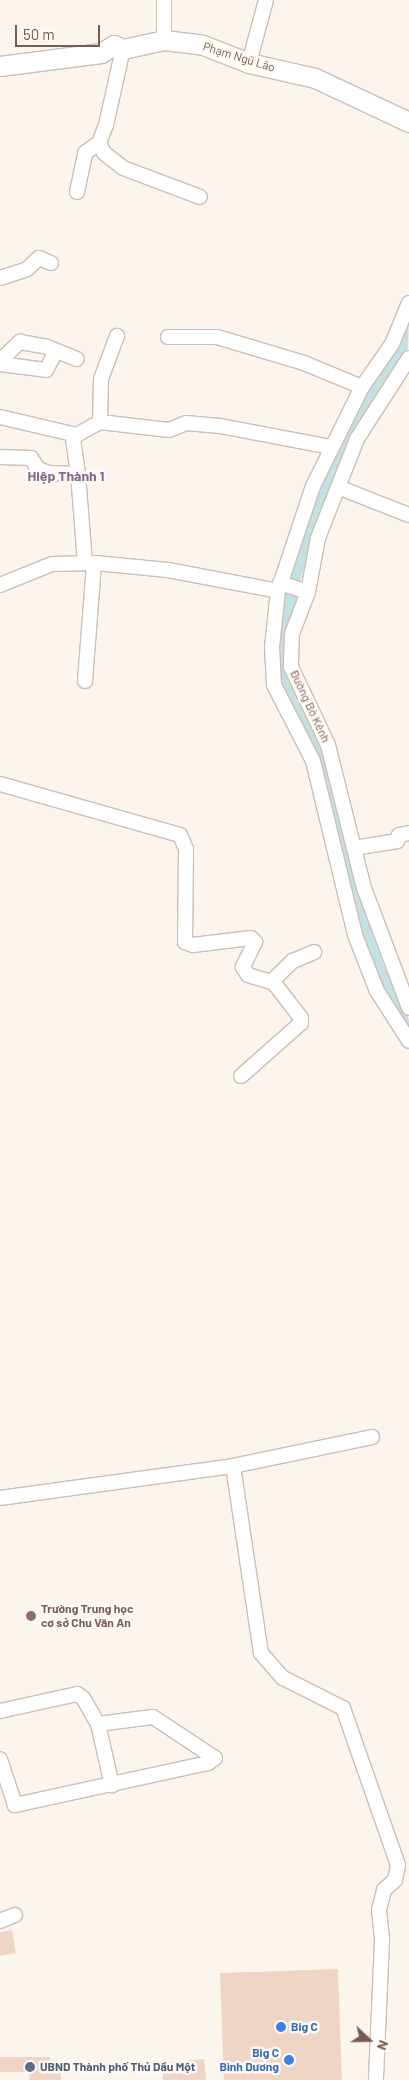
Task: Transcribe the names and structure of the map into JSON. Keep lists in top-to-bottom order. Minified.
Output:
{"streets":{"street":["Phạm Ngũ Lão","Đường Bờ Kênh"]},"districts":["Hiệp Thành 1"],"places":["Trường Trung học cơ sở Chu Văn An","Big C","Big C Bình Dương","UBND Thành phố Thủ Dầu Một"],"scale_bar":"50 m","north":"right"}
